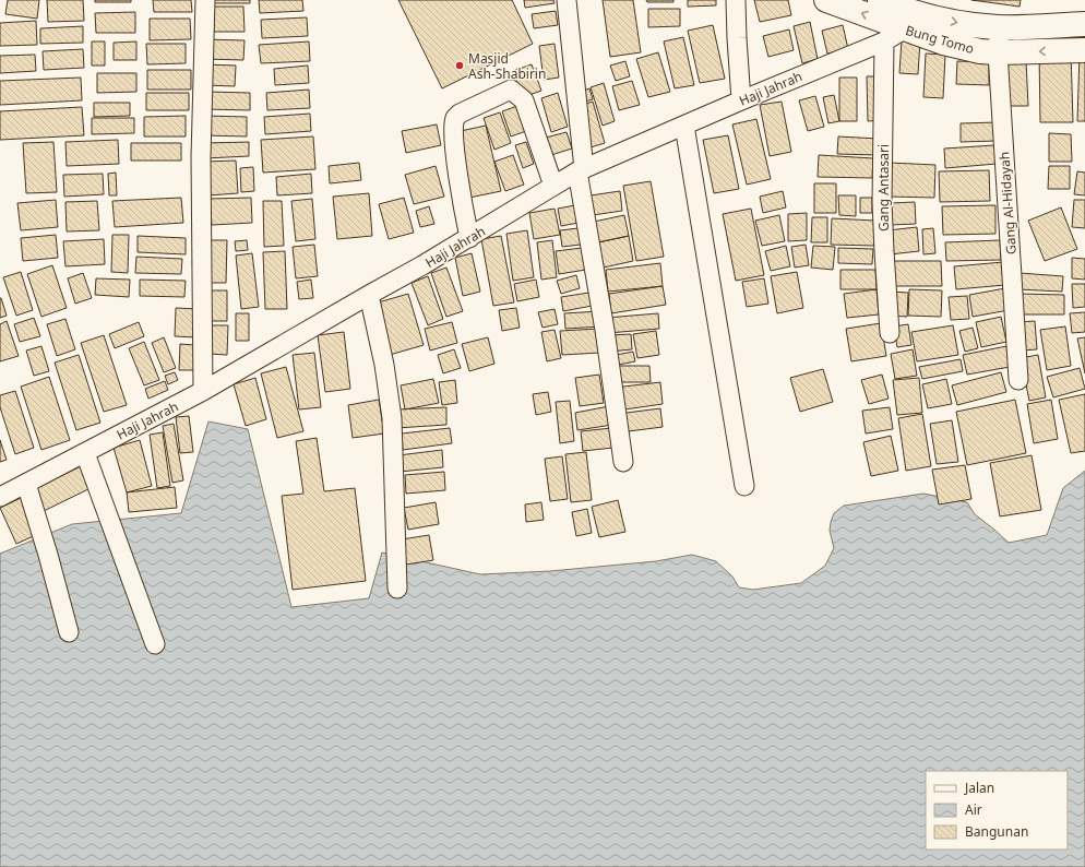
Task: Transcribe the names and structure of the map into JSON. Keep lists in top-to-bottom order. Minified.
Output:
{"streets":{"main road":["Bung Tomo"],"street":["Haji Jahrah","Gang Antasari","Gang Al-Hidayah"]},"crossings":[["Bung Tomo","Haji Jahrah"],["Bung Tomo","Gang Antasari"],["Bung Tomo","Gang Al-Hidayah"],["Haji Jahrah","Gang Antasari"]],"places":["Masjid Ash-Shabirin"],"legend":["Jalan","Air","Bangunan"]}
